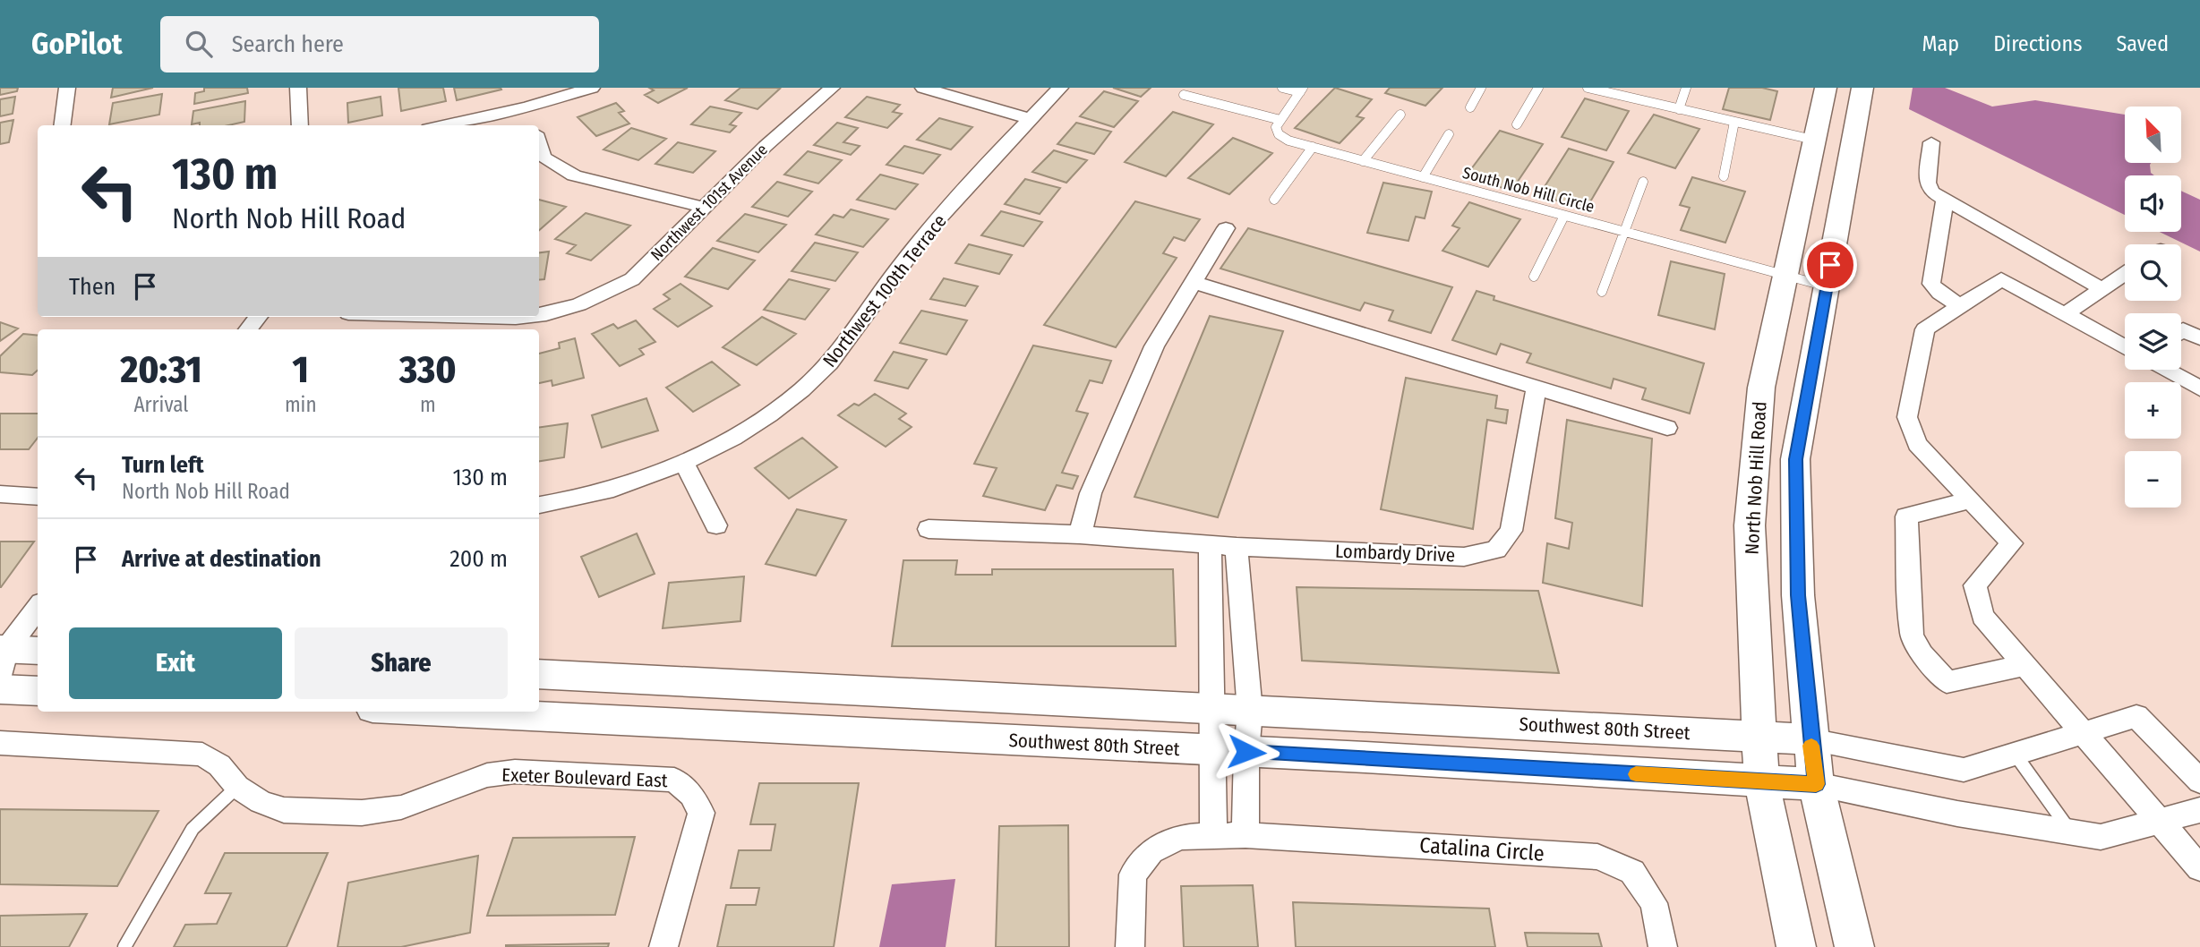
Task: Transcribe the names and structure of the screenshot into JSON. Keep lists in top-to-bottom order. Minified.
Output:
{"streets":{"main road":["North Nob Hill Road","Southwest 80th Street"],"street":["Northwest 101st Avenue","Northwest 100th Terrace","Lombardy Drive","Exeter Boulevard East","Catalina Circle"],"lane":["South Nob Hill Circle"]},"crossings":[["South Nob Hill Circle","North Nob Hill Road"],["North Nob Hill Road","Southwest 80th Street"]],"north":"top left","page":{"header":"GoPilot","search":"Search here","nav":["Map","Directions","Saved"],"map_buttons":["+","−"],"turn":["130 m","North Nob Hill Road"],"then":"Then","eta":["20:31","Arrival","1","min","330","m"],"list":[{"name":"Turn left","note":"North Nob Hill Road","value":"130 m"},{"name":"Arrive at destination","value":"200 m"}],"buttons":["Exit","Share"]}}
